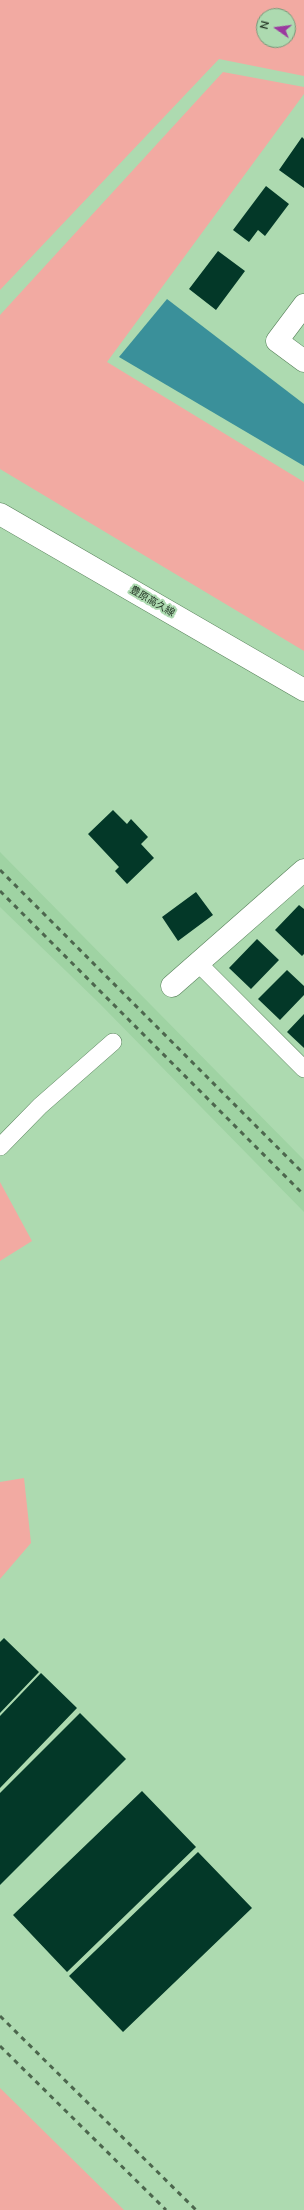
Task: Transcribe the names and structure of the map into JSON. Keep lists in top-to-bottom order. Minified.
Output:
{"streets":{"main road":["豊原高久線"]},"north":"left"}
